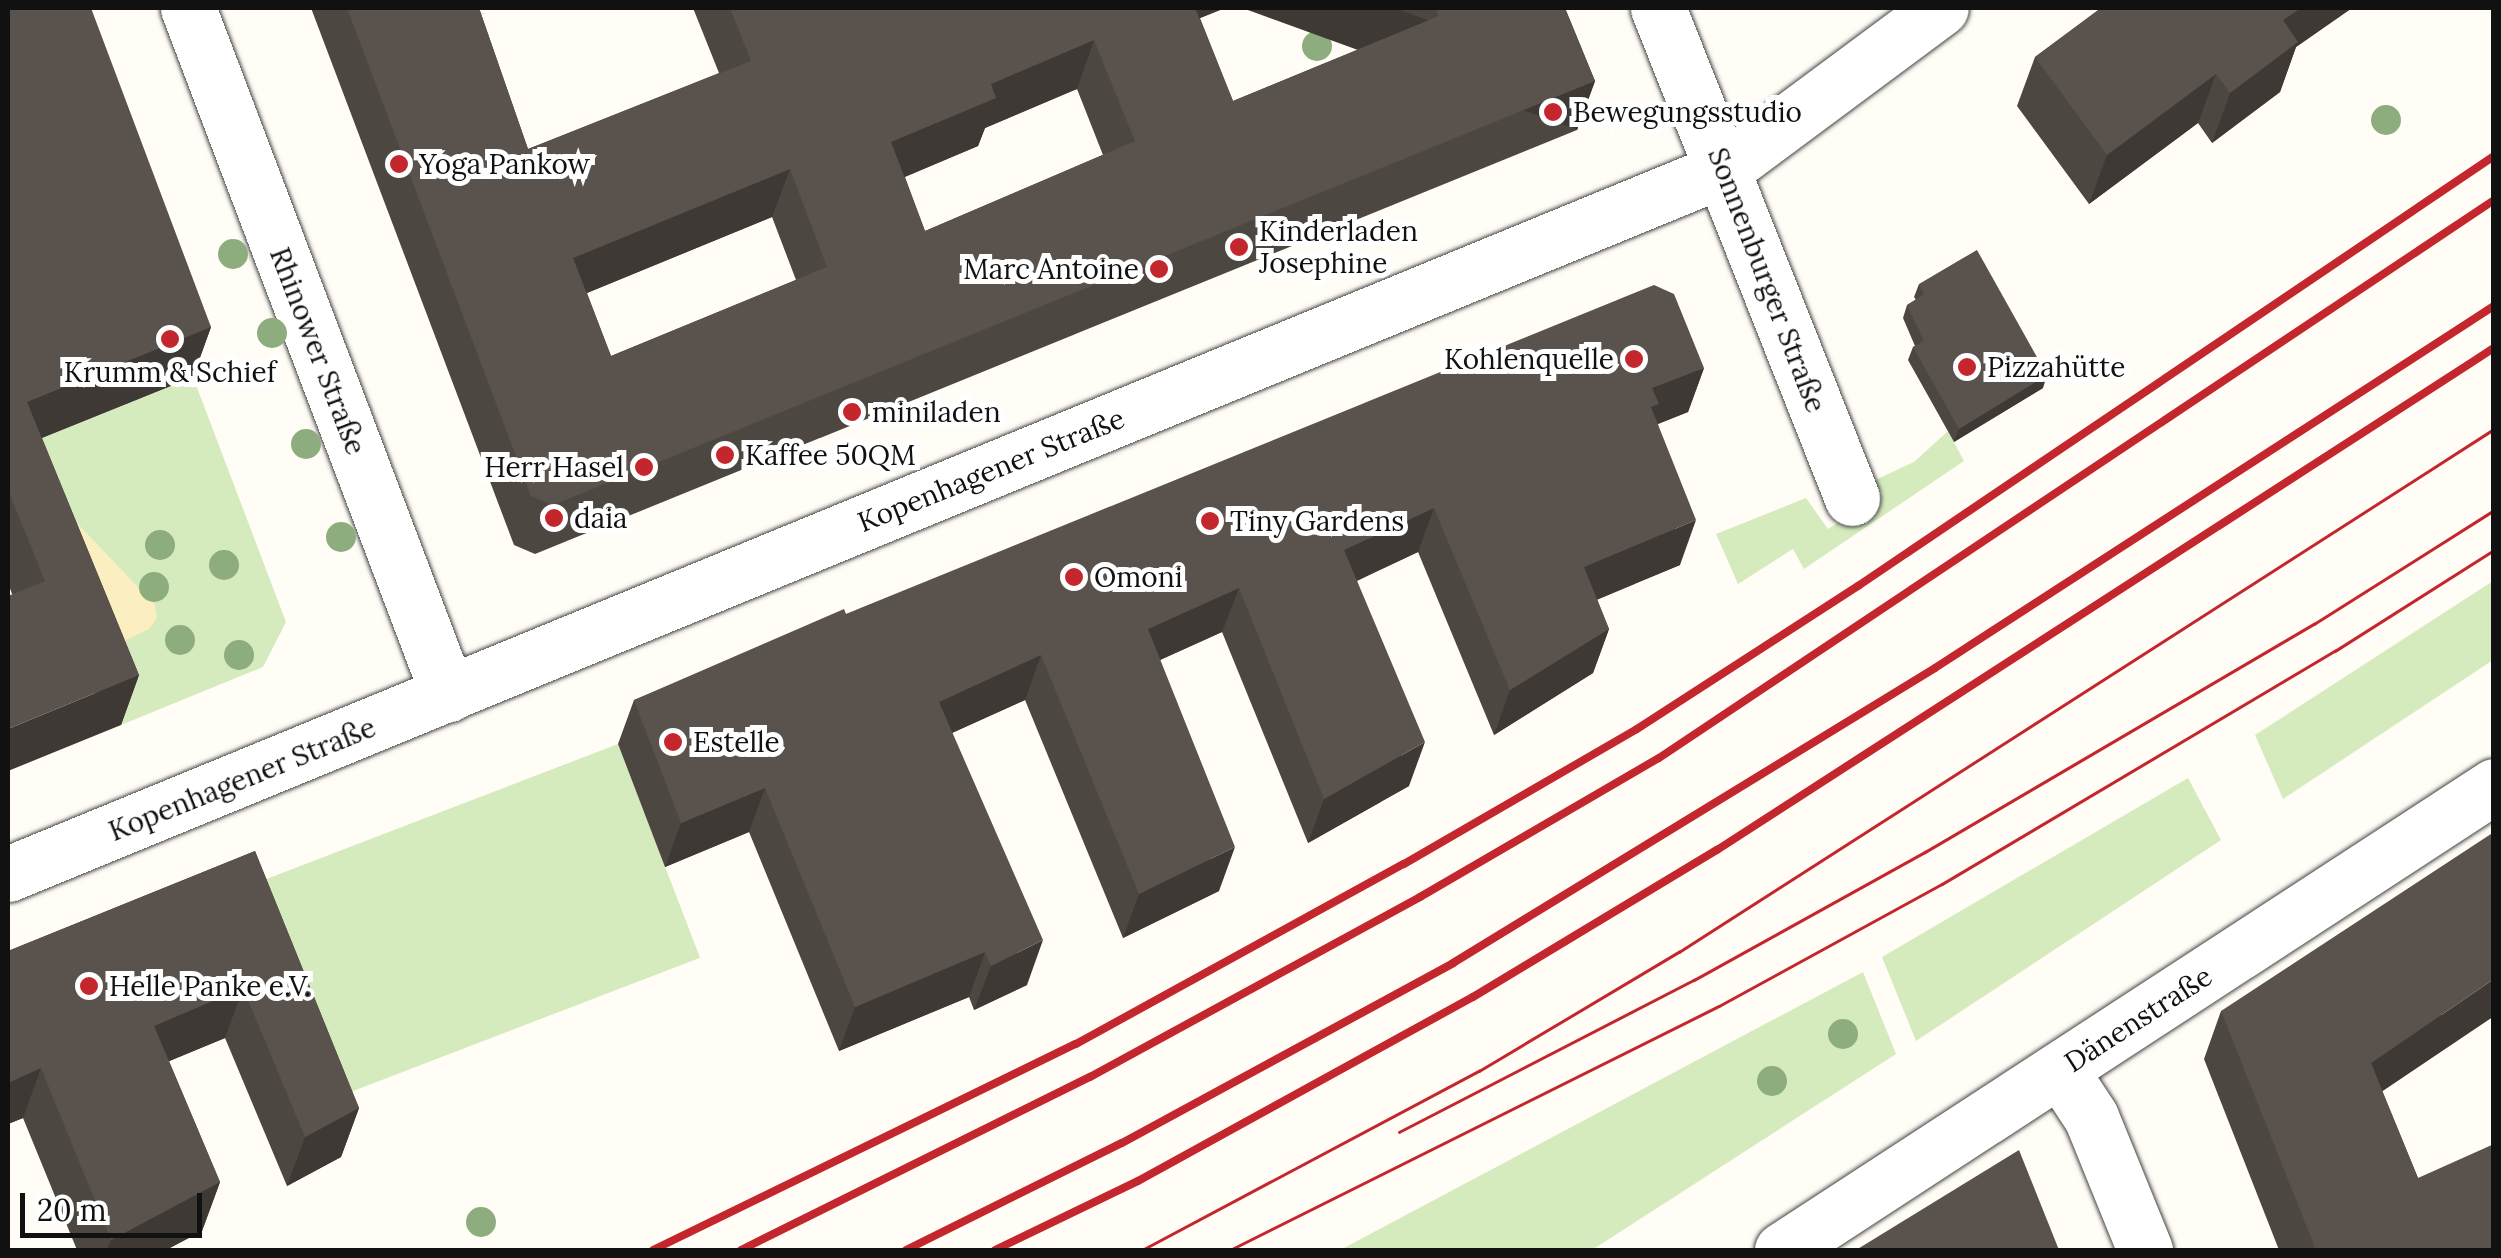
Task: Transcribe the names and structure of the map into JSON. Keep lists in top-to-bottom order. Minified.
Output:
{"streets":{"street":["Sonnenburger Straße","Rhinower Straße","Kopenhagener Straße","Dänenstraße"]},"crossings":[["Sonnenburger Straße","Kopenhagener Straße"],["Rhinower Straße","Kopenhagener Straße"]],"places":["Bewegungsstudio","Yoga Pankow","Kinderladen Josephine","Marc Antoine","Krumm & Schief","Kohlenquelle","Pizzahütte","miniladen","Kaffee 50QM","Herr Hasel","daia","Tiny Gardens","Omoni","Estelle","Helle Panke e.V."],"scale_bar":"20 m"}
